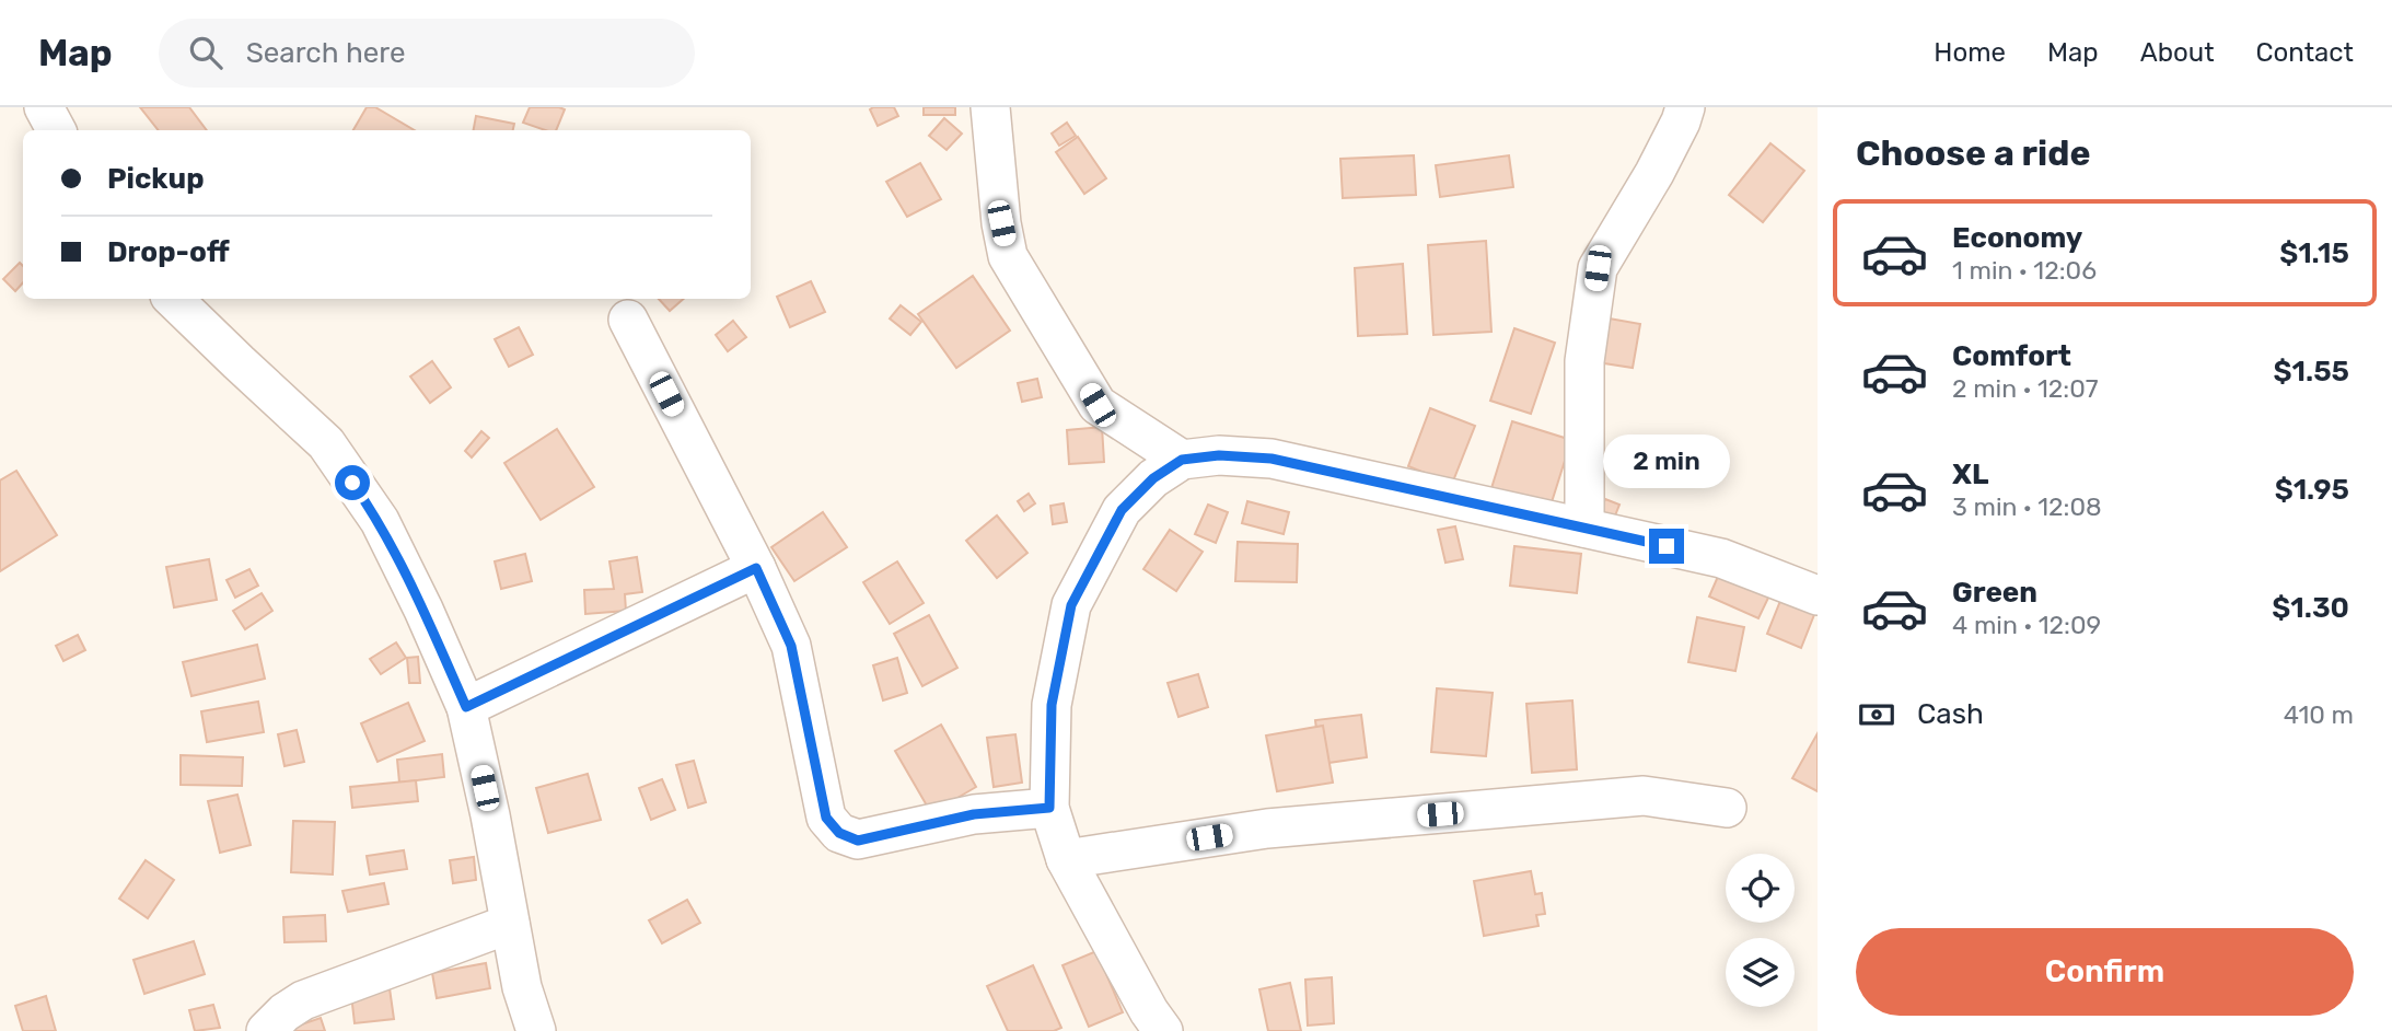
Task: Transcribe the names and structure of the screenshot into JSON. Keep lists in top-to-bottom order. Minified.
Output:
{"page":{"header":"Map","search":"Search here","nav":["Home","Map","About","Contact"],"heading":"Choose a ride","banner":["Pickup","Drop-off"],"list":[{"name":"Economy","note":"1 min · 12:06","value":"$1.15"},{"name":"Comfort","note":"2 min · 12:07","value":"$1.55"},{"name":"XL","note":"3 min · 12:08","value":"$1.95"},{"name":"Green","note":"4 min · 12:09","value":"$1.30"}],"bubble":"2 min","pay":["Cash","410 m"],"buttons":"Confirm"}}
